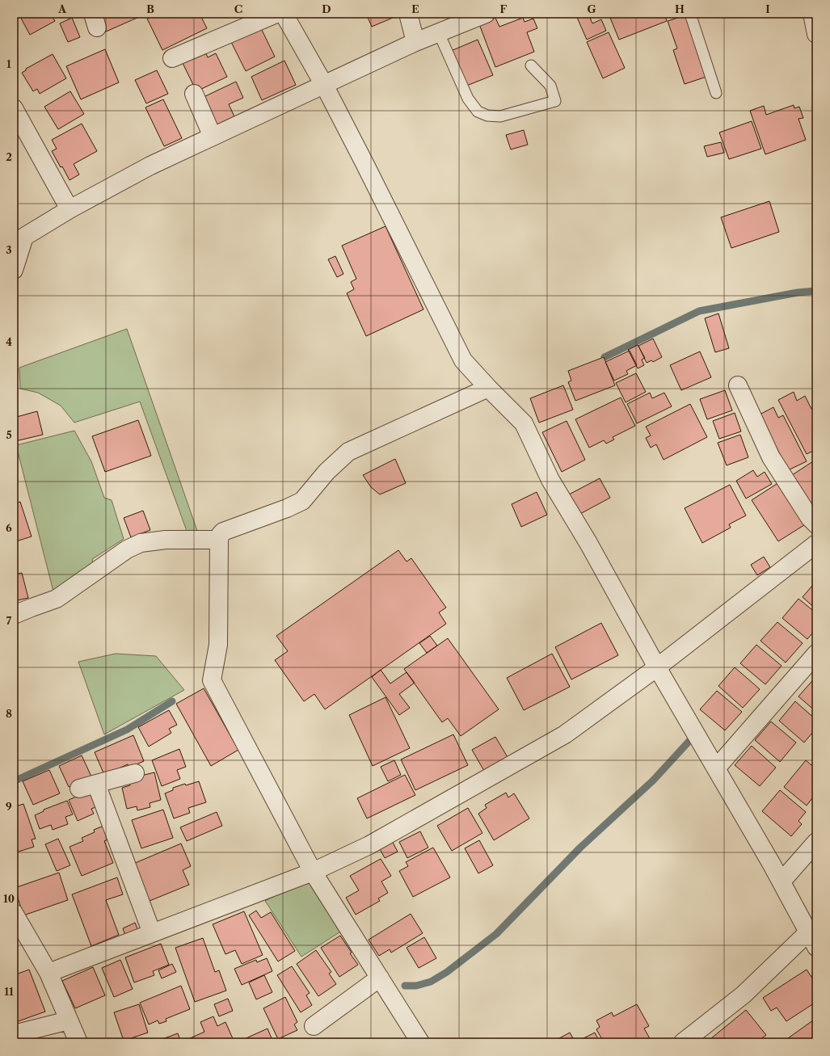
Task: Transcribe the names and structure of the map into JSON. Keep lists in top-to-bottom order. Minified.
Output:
{"grid":{"columns":["A","B","C","D","E","F","G","H","I"],"rows":["1","2","3","4","5","6","7","8","9","10","11"]}}
